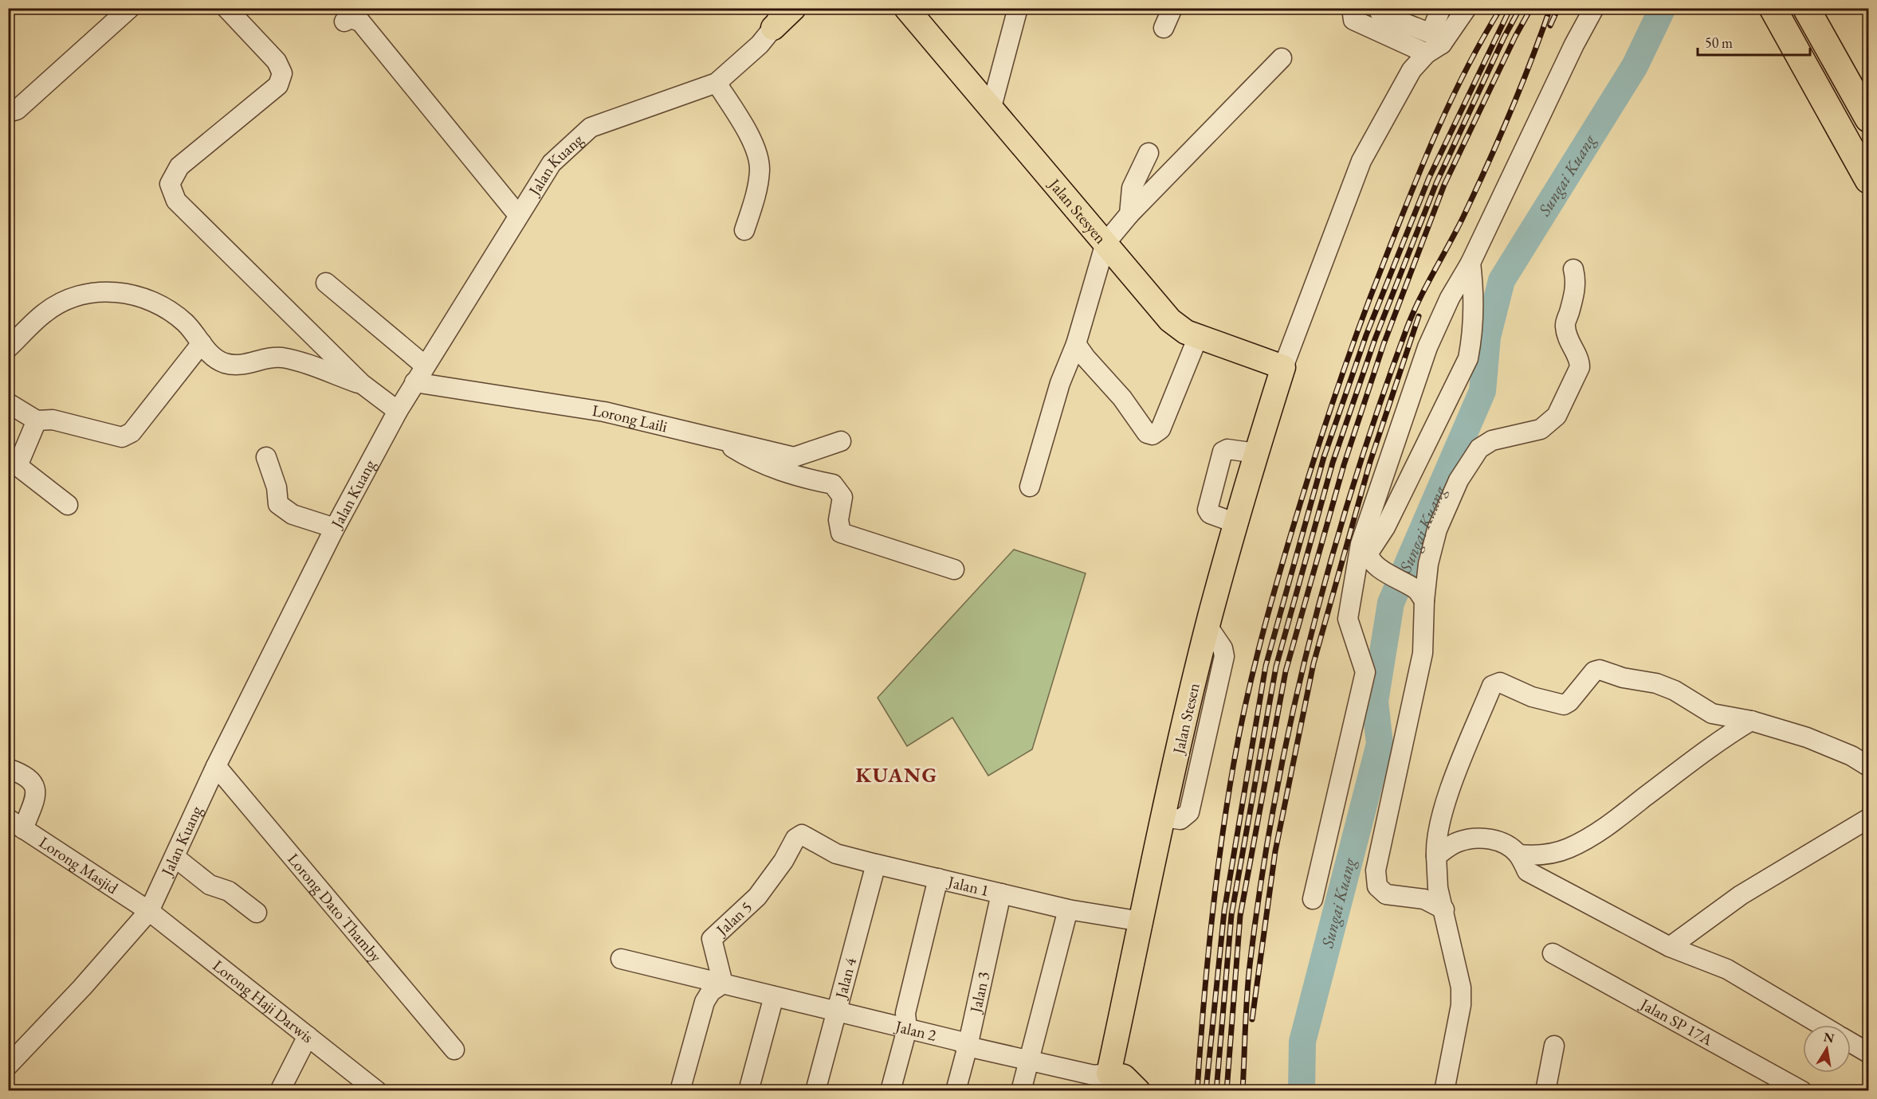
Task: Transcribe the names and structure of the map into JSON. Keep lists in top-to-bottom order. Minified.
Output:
{"streets":{"main road":["Jalan Stesyen","Jalan Stesen"],"street":["Jalan Kuang","Lorong Laili","Lorong Masjid","Jalan 1","Lorong Dato Thamby","Jalan 5","Jalan 4","Jalan 3","Lorong Haji Darwis","Jalan SP 17A","Jalan 2"]},"crossings":[["Jalan Kuang","Lorong Laili"],["Jalan Kuang","Lorong Masjid"],["Jalan Kuang","Lorong Dato Thamby"],["Jalan Kuang","Lorong Haji Darwis"],["Jalan Stesyen","Jalan Stesen"],["Jalan Stesen","Jalan 1"],["Jalan Stesen","Jalan 2"],["Lorong Masjid","Lorong Haji Darwis"],["Jalan 1","Jalan 5"],["Jalan 1","Jalan 4"],["Jalan 1","Jalan 3"],["Jalan 5","Jalan 2"],["Jalan 4","Jalan 2"],["Jalan 3","Jalan 2"]],"districts":["KUANG"],"water":["Sungai Kuang"],"scale_bar":"50 m","north":"top"}
